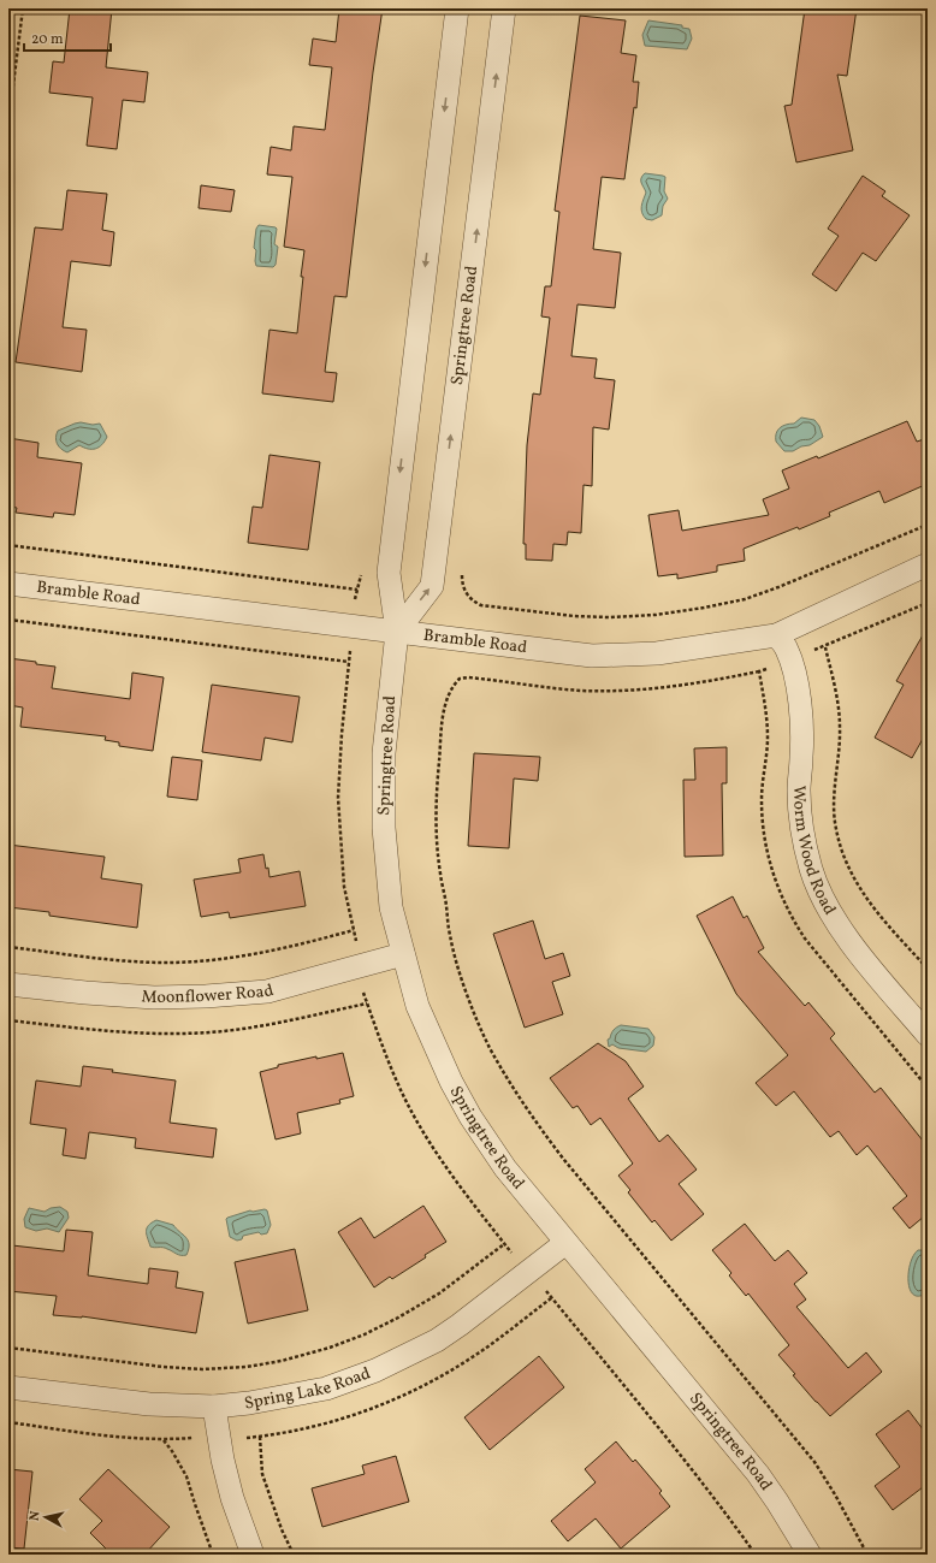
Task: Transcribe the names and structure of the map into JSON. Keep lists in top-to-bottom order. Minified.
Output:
{"streets":{"street":["Springtree Road","Bramble Road","Worm Wood Road","Moonflower Road","Spring Lake Road"]},"crossings":[["Springtree Road","Bramble Road"],["Springtree Road","Moonflower Road"],["Springtree Road","Spring Lake Road"],["Bramble Road","Worm Wood Road"]],"scale_bar":"20 m","north":"left"}
